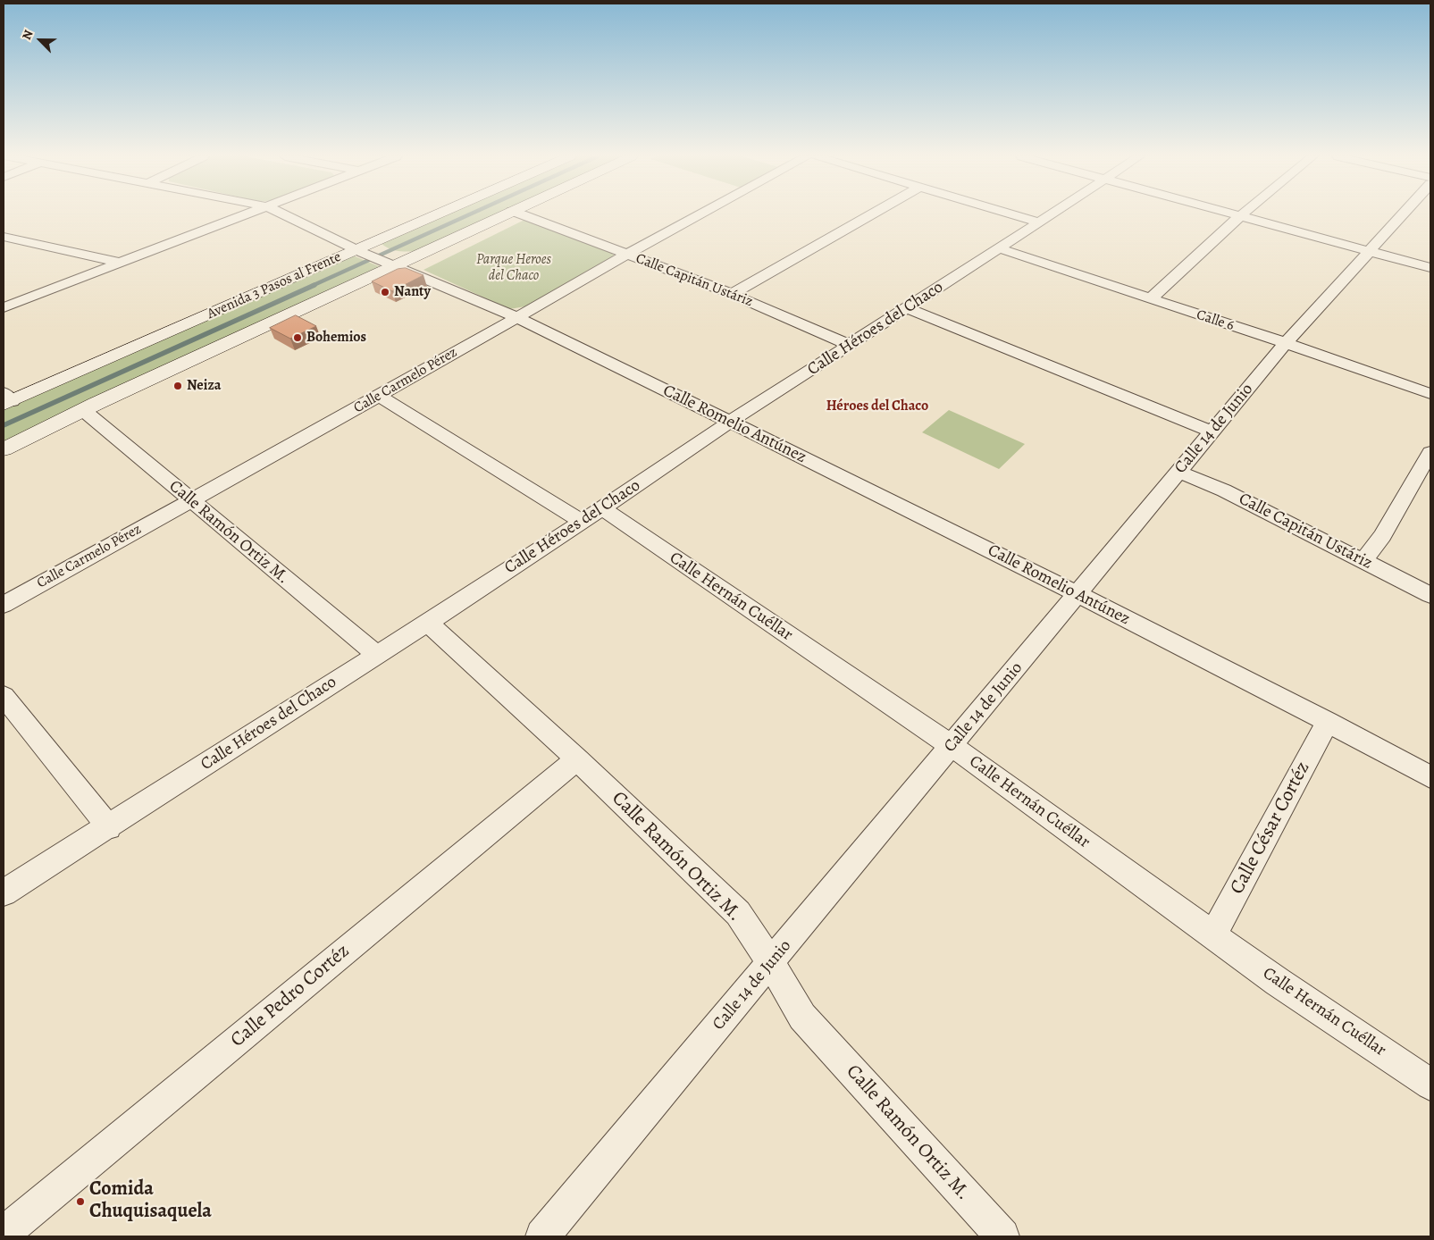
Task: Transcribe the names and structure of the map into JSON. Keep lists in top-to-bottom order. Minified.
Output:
{"streets":{"main road":["Avenida 3 Pasos al Frente"],"street":["Calle Capitán Ustáriz","Calle 6","Calle Héroes del Chaco","Calle Carmelo Pérez","Calle Romelio Antúnez","Calle 14 de Junio","Calle Ramón Ortiz M.","Calle Hernán Cuéllar","Calle César Cortéz","Calle Pedro Cortéz"]},"crossings":[["Calle Capitán Ustáriz","Calle Héroes del Chaco"],["Calle Capitán Ustáriz","Calle Carmelo Pérez"],["Calle Capitán Ustáriz","Calle 14 de Junio"],["Avenida 3 Pasos al Frente","Calle Romelio Antúnez"],["Avenida 3 Pasos al Frente","Calle Ramón Ortiz M."],["Calle 6","Calle Héroes del Chaco"],["Calle 6","Calle 14 de Junio"],["Calle Héroes del Chaco","Calle Romelio Antúnez"],["Calle Héroes del Chaco","Calle Ramón Ortiz M."],["Calle Héroes del Chaco","Calle Hernán Cuéllar"],["Calle Carmelo Pérez","Calle Romelio Antúnez"],["Calle Carmelo Pérez","Calle Ramón Ortiz M."],["Calle Romelio Antúnez","Calle 14 de Junio"],["Calle Romelio Antúnez","Calle César Cortéz"],["Calle 14 de Junio","Calle Ramón Ortiz M."],["Calle 14 de Junio","Calle Hernán Cuéllar"],["Calle Ramón Ortiz M.","Calle Pedro Cortéz"],["Calle Hernán Cuéllar","Calle César Cortéz"]],"districts":["Héroes del Chaco"],"parks":["Parque Heroes del Chaco"],"places":["Nanty","Bohemios","Neiza","Comida Chuquisaquela"],"north":"top left"}
